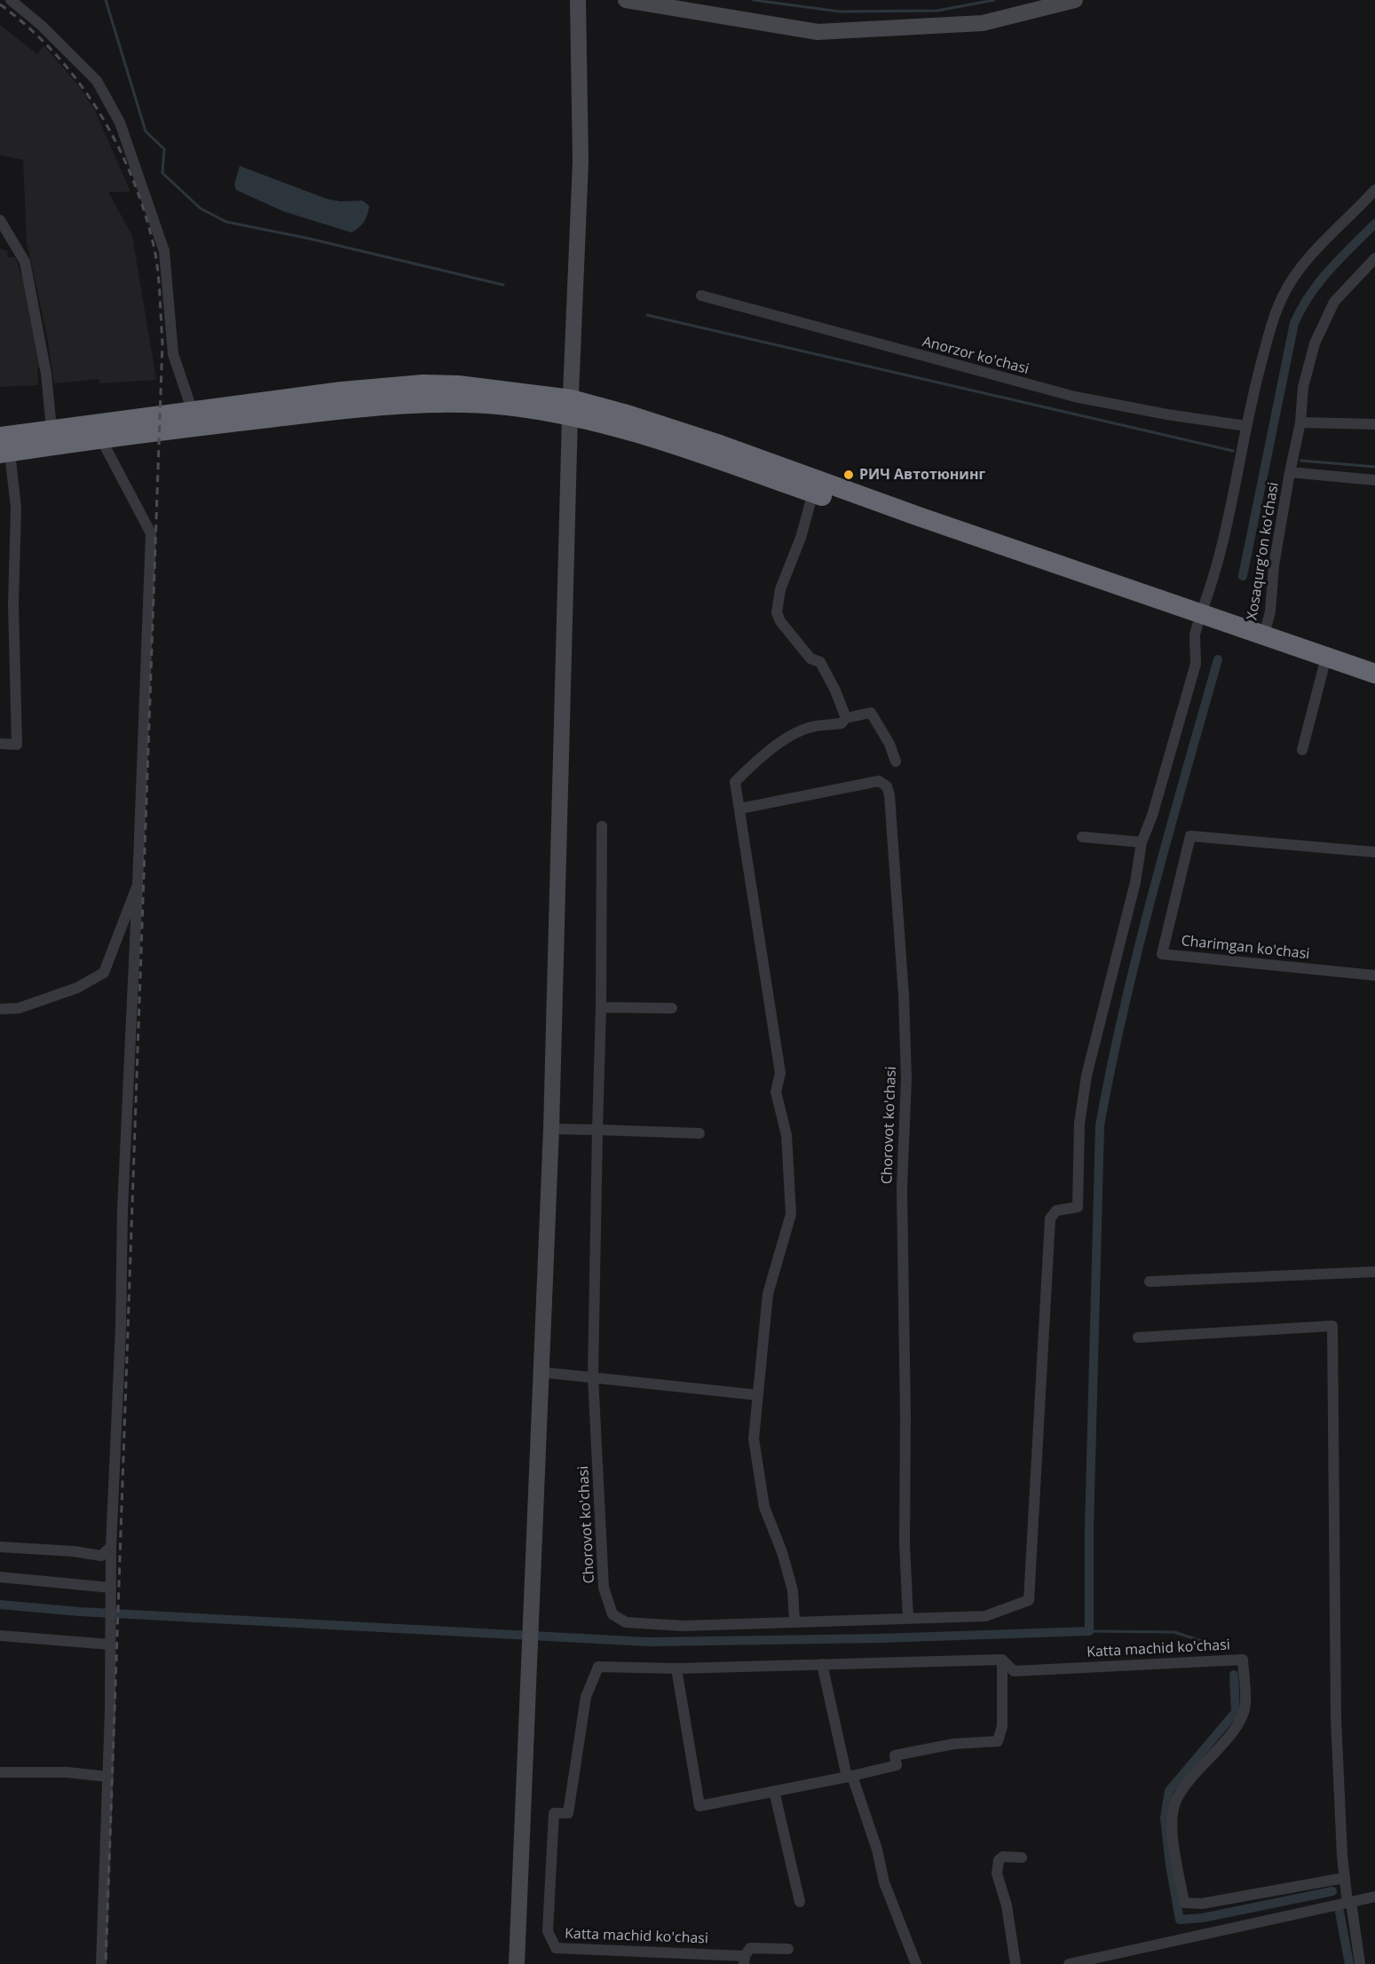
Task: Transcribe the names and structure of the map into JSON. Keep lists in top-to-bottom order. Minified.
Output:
{"streets":{"street":["Anorzor ko'chasi","Xosaqurg'on ko'chasi","Charimgan ko'chasi","Chorovot ko'chasi","Katta machid ko'chasi"]},"places":["РИЧ Автотюнинг"]}
